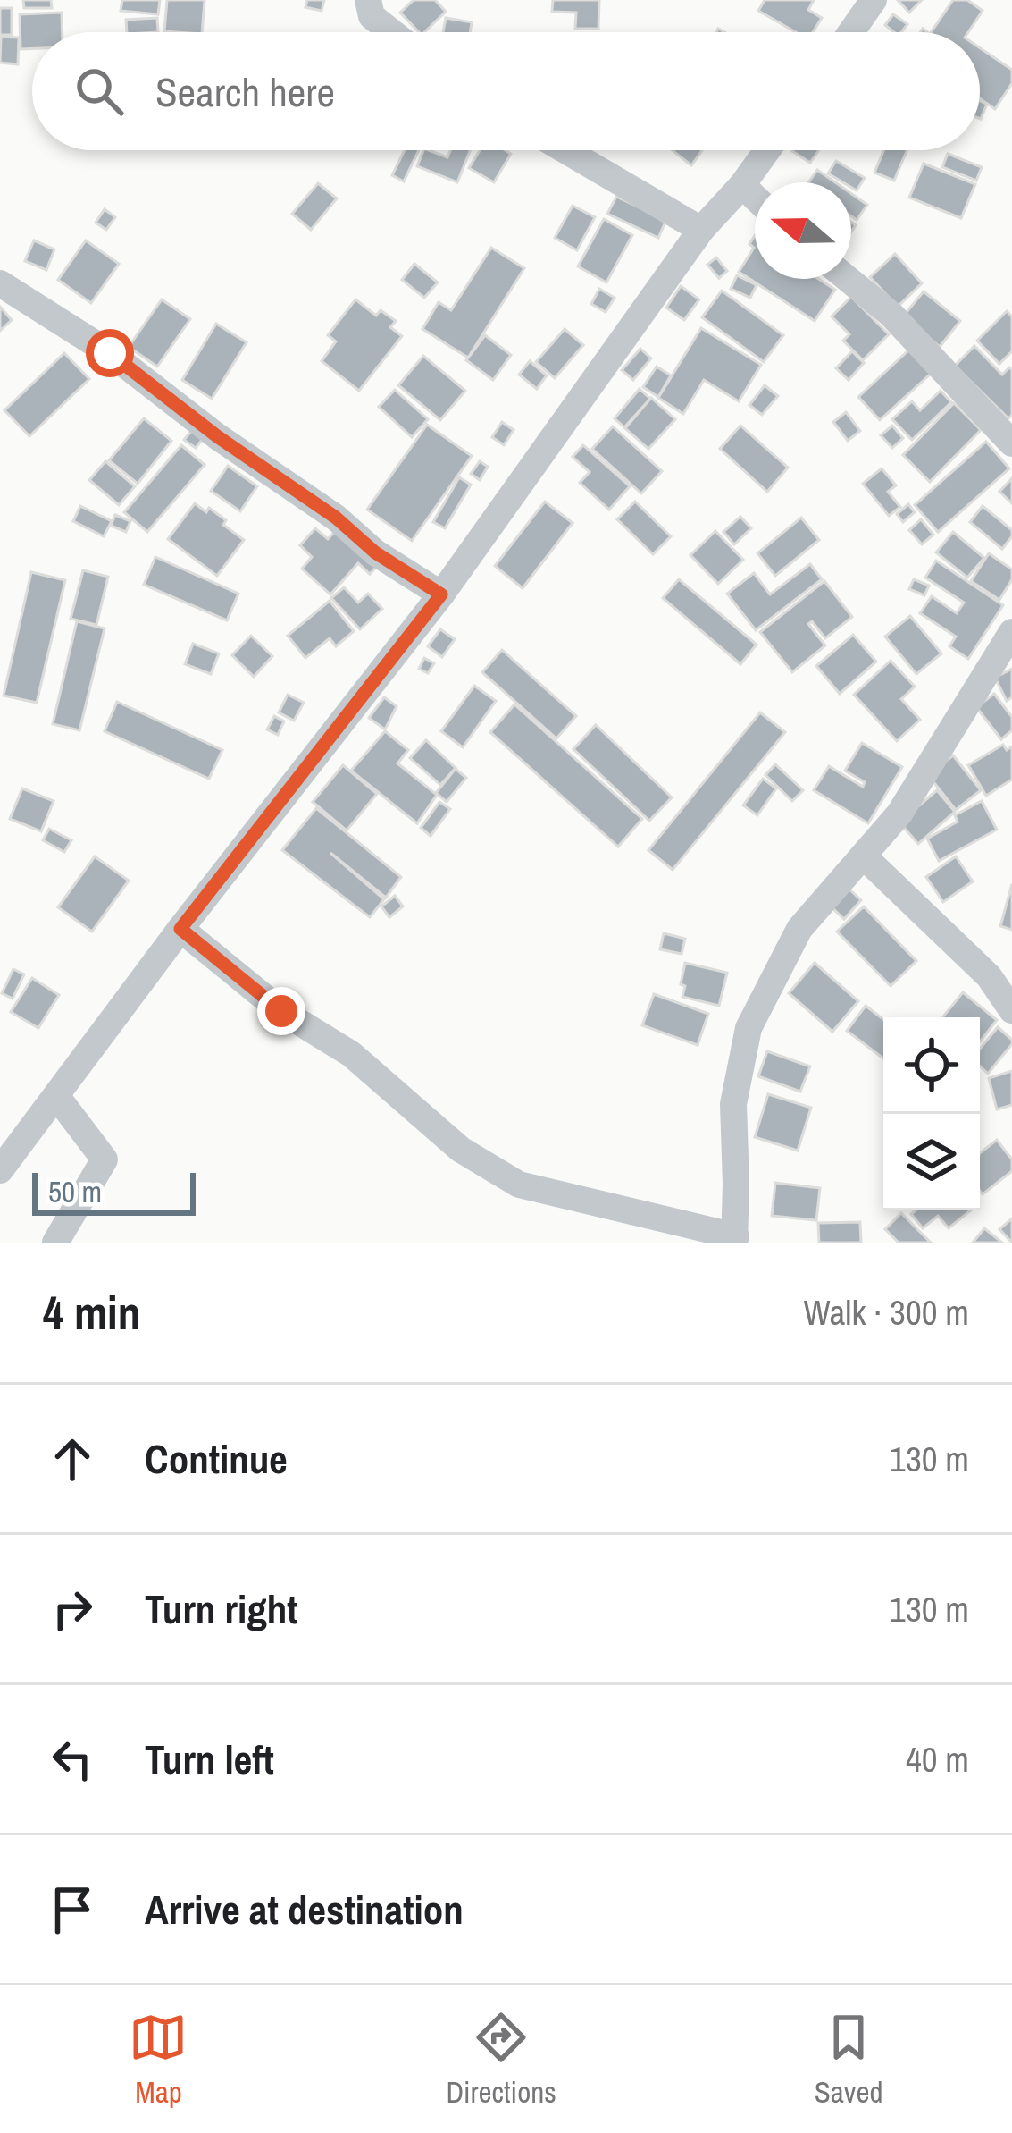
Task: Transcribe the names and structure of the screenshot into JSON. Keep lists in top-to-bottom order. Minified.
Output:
{"scale_bar":"50 m","north":"left","page":{"search":"Search here","scale":"50 m","heading":["4 min","Walk · 300 m"],"list":[["Continue","130 m"],["Turn right","130 m"],["Turn left","40 m"],"Arrive at destination"],"nav":["Map","Directions","Saved"]}}
